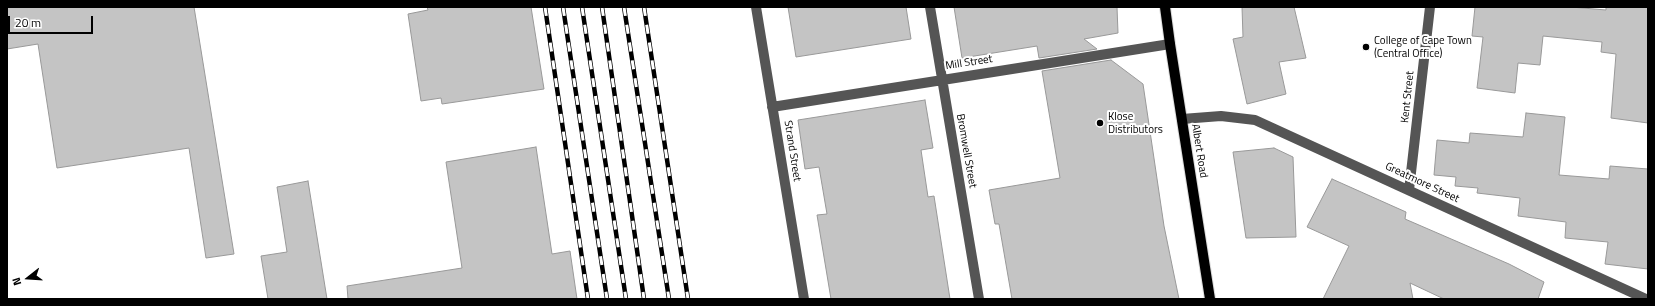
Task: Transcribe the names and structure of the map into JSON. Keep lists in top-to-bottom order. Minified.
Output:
{"streets":{"main road":["Albert Road"],"street":["Mill Street","Kent Street","Strand Street","Bromwell Street","Greatmore Street"]},"crossings":[["Mill Street","Strand Street"],["Mill Street","Bromwell Street"],["Mill Street","Albert Road"],["Kent Street","Greatmore Street"],["Albert Road","Greatmore Street"]],"places":["College of Cape Town (Central Office)","Klose Distributors"],"scale_bar":"20 m","north":"left"}
